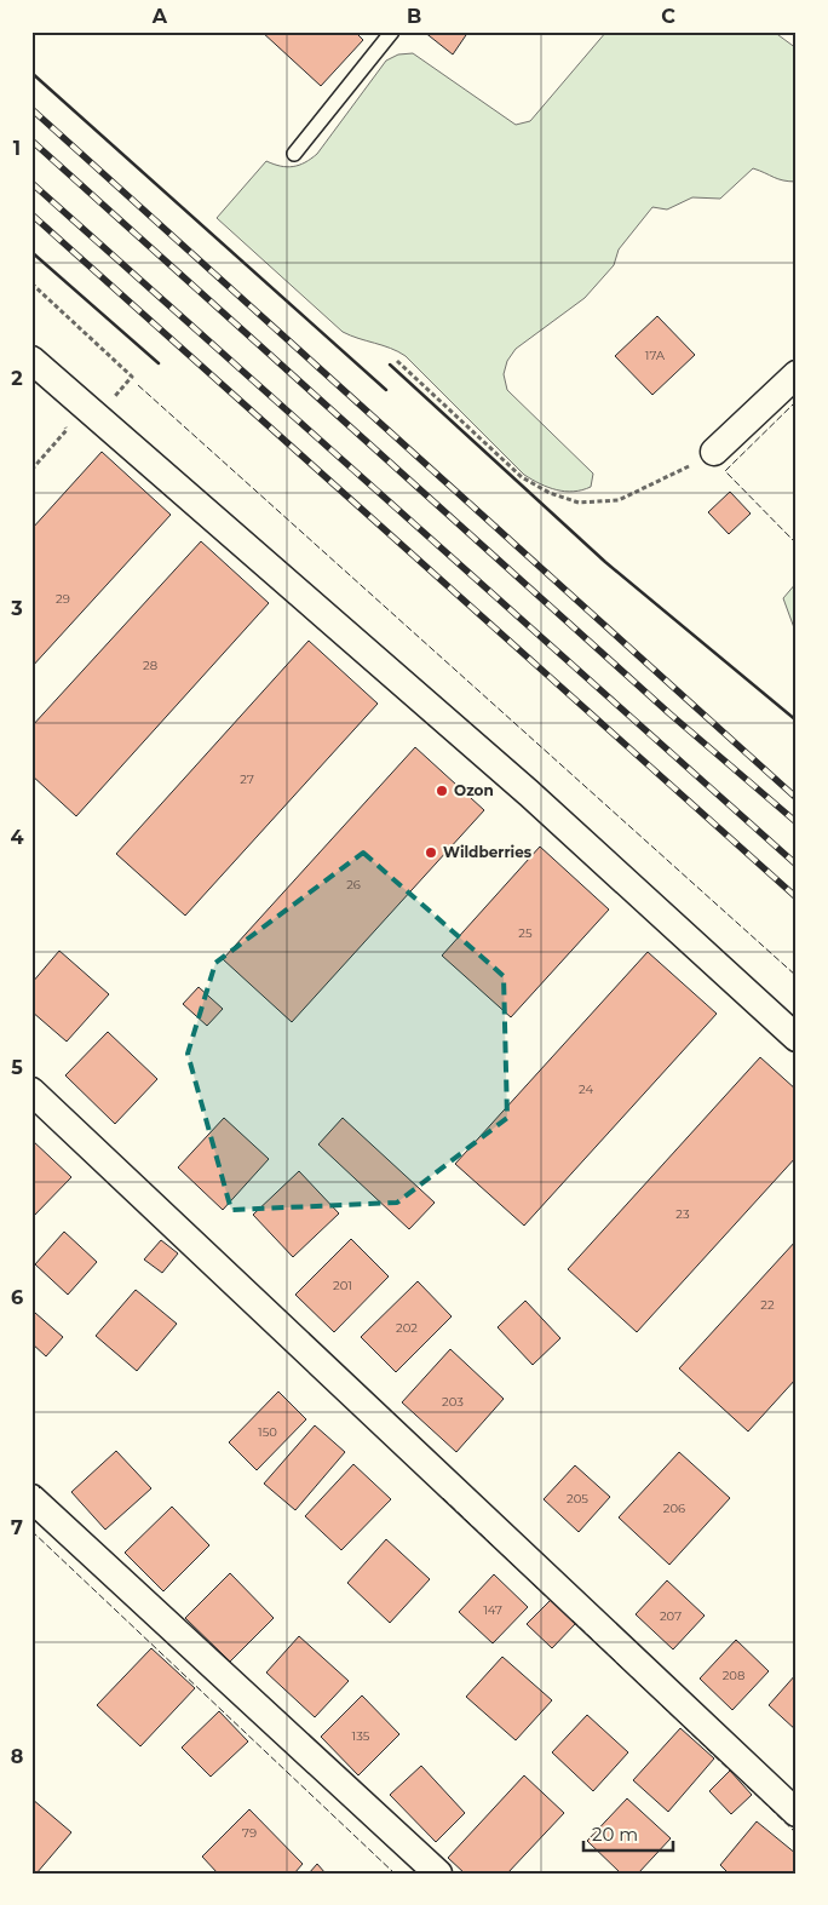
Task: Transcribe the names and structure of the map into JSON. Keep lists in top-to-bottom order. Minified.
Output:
{"places":["Ozon","Wildberries"],"house_numbers":["17А","29","28","27","26","25","24","23","201","22","202","203","150","205","206","147","207","208","135","79"],"scale_bar":"20 m","grid":{"columns":["A","B","C"],"rows":["1","2","3","4","5","6","7","8"]}}
